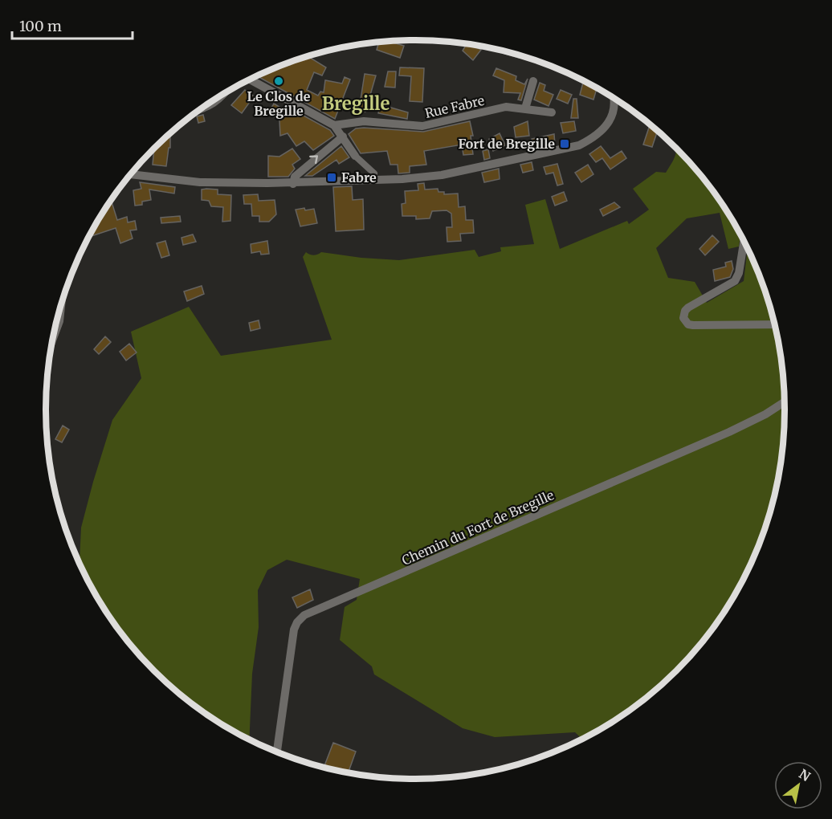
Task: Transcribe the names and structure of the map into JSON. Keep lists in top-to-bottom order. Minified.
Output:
{"streets":{"street":["Rue Fabre","Chemin du Fort de Bregille"]},"districts":["Bregille"],"places":{"other":["Le Clos de Bregille"],"transit":["Fort de Bregille","Fabre"]},"scale_bar":"100 m","north":"top right"}
